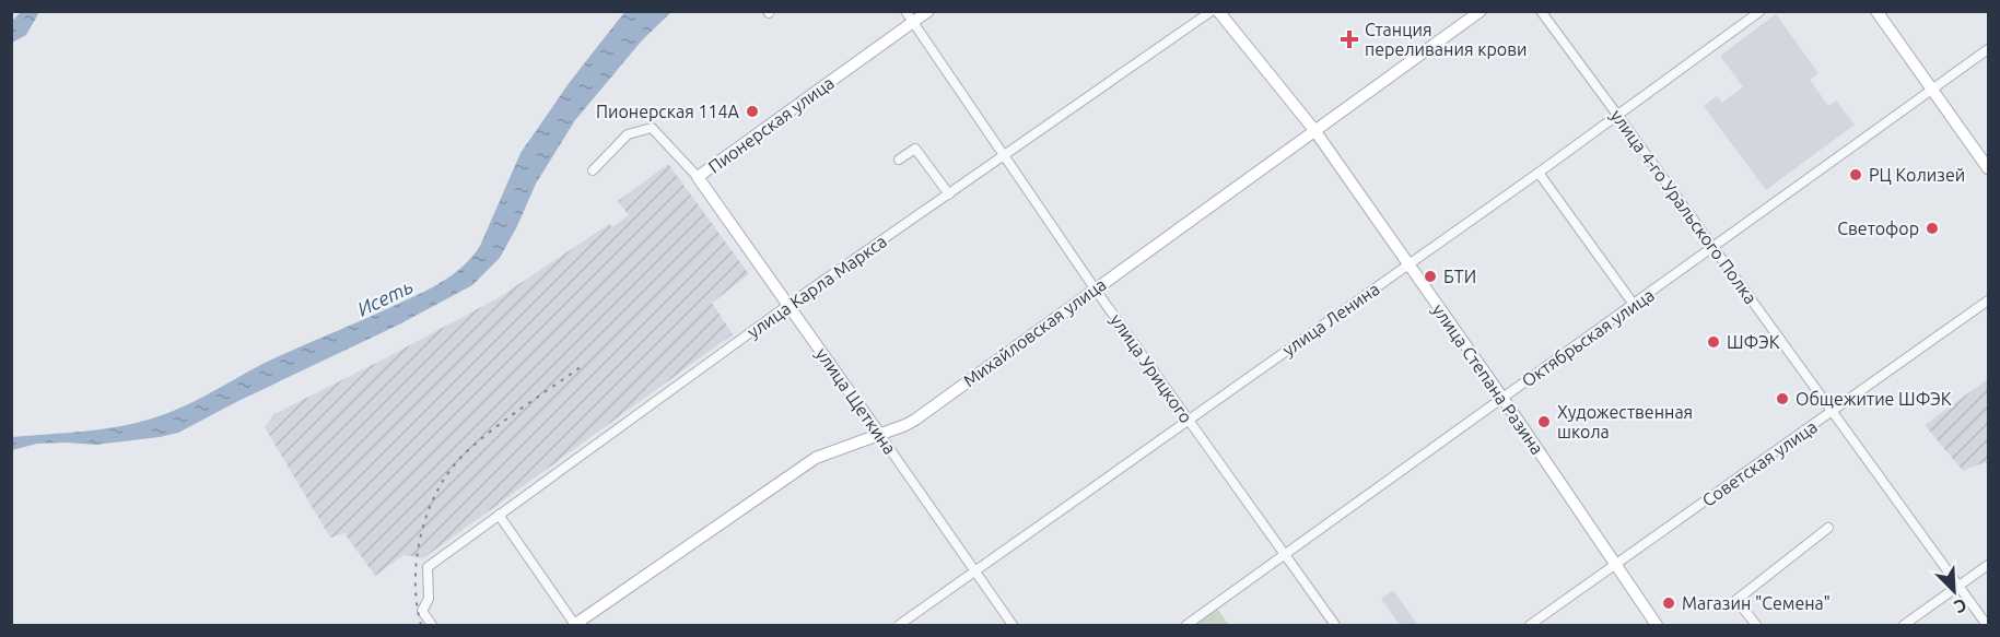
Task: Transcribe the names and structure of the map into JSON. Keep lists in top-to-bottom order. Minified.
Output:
{"streets":{"main road":["Пионерская улица","Михайловская улица","улица Степана Разина","улица Щеткина"],"street":["улица 4-го Уральского Полка","улица Карла Маркса","улица Ленина","Октябрьская улица","улица Урицкого","Советская улица"]},"crossings":[["Пионерская улица","улица Урицкого"],["Пионерская улица","улица Щеткина"],["улица 4-го Уральского Полка","улица Ленина"],["улица 4-го Уральского Полка","Октябрьская улица"],["улица 4-го Уральского Полка","Советская улица"],["улица Карла Маркса","улица Урицкого"],["улица Карла Маркса","улица Щеткина"],["улица Ленина","улица Урицкого"],["улица Ленина","улица Степана Разина"],["улица Ленина","улица Щеткина"],["Михайловская улица","улица Урицкого"],["Михайловская улица","улица Степана Разина"],["Михайловская улица","улица Щеткина"],["Октябрьская улица","улица Урицкого"],["Октябрьская улица","улица Степана Разина"],["улица Степана Разина","Советская улица"]],"water":["Исеть"],"places":{"health":["Станция переливания крови"],"other":["Пионерская 114А","РЦ Колизей","Светофор","БТИ","ШФЭК","Общежитие ШФЭК","Художественная школа","Магазин \"Семена\""]},"north":"bottom right"}
